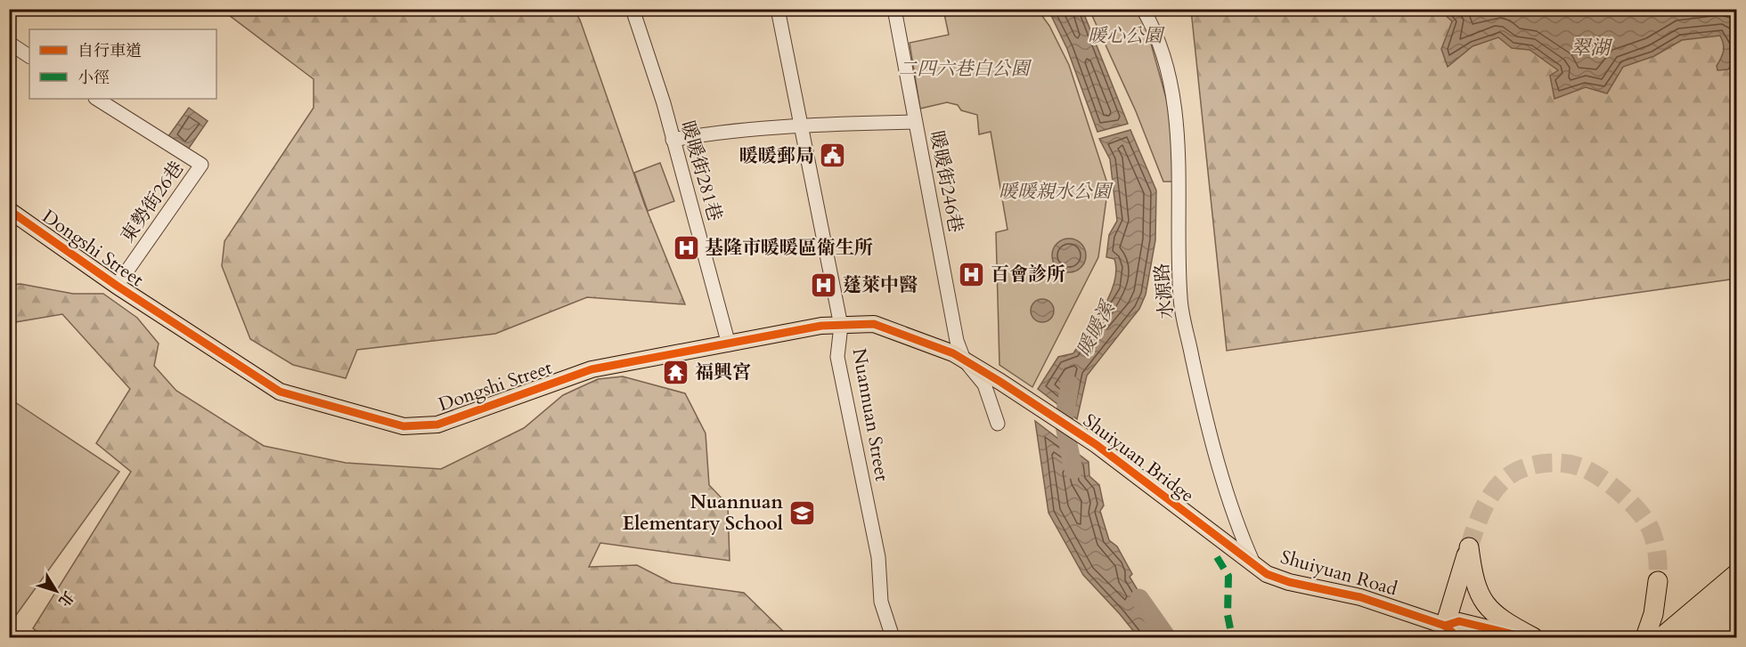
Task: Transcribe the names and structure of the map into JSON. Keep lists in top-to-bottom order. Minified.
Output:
{"streets":{"main road":["Dongshi Street","Shuiyuan Bridge","Shuiyuan Road"],"street":["暖暖街281巷","暖暖街246巷","東勢街26巷","水源路","Nuannuan Street"]},"crossings":[["暖暖街281巷","Dongshi Street"],["暖暖街246巷","Dongshi Street"],["東勢街26巷","Dongshi Street"],["Dongshi Street","Nuannuan Street"],["Dongshi Street","Shuiyuan Bridge"],["水源路","Shuiyuan Bridge"],["水源路","Shuiyuan Road"],["Shuiyuan Bridge","Shuiyuan Road"]],"water":["翠湖","暖暖溪"],"parks":["暖心公園","二四六巷白公園","暖暖親水公園"],"places":{"public building":["暖暖郵局"],"hospital":["基隆市暖暖區衛生所","百會診所","蓬萊中醫"],"temple":["福興宮"],"school or university":["Nuannuan Elementary School"]},"legend":["自行車道","小徑"],"north":"bottom right"}
